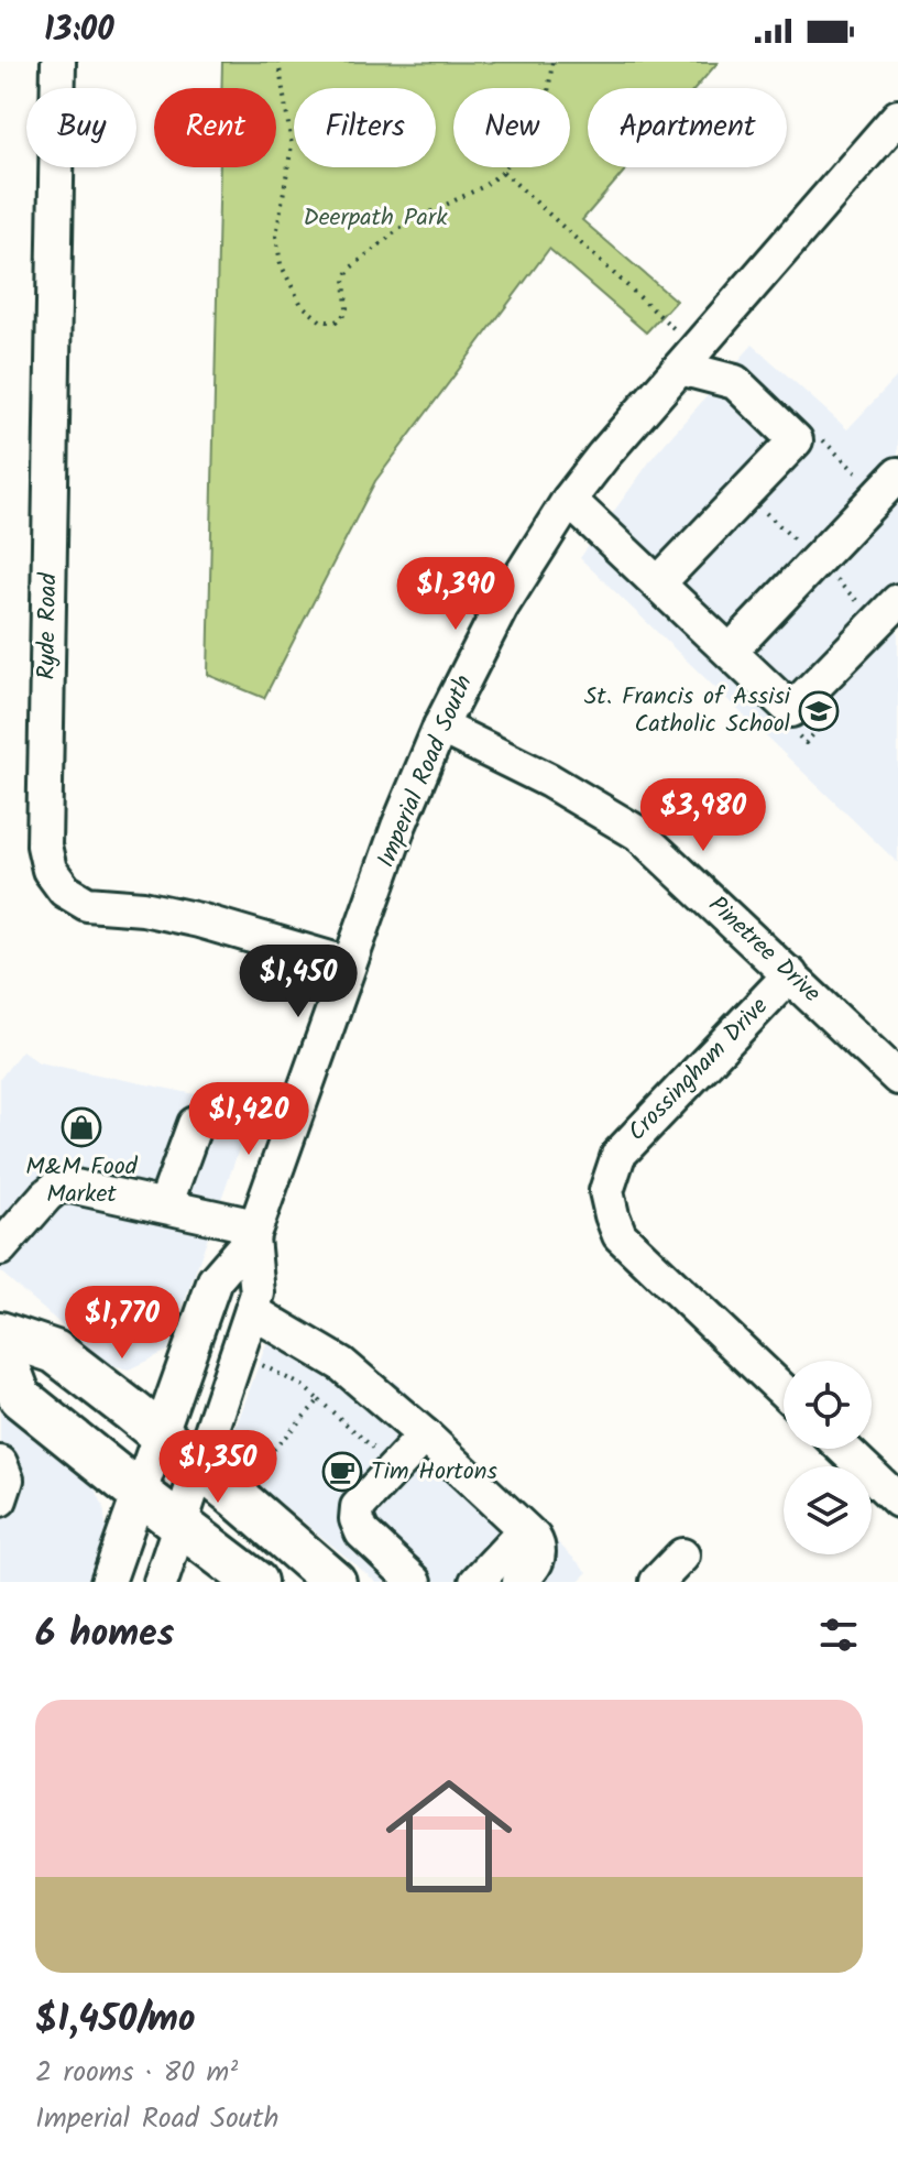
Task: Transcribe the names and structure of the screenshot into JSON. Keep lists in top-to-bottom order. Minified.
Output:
{"streets":{"street":["Ryde Road","Imperial Road South","Pinetree Drive","Crossingham Drive"]},"crossings":[["Ryde Road","Imperial Road South"],["Imperial Road South","Pinetree Drive"],["Pinetree Drive","Crossingham Drive"]],"parks":["Deerpath Park"],"places":{"school or university":["St. Francis of Assisi Catholic School"],"shop":["M&M Food Market"],"cafe":["Tim Hortons"]},"page":{"status":"13:00","chip":["Buy","Rent","Filters","New","Apartment"],"price":["$1,390","$3,980","$1,450","$1,420","$1,770","$1,350"],"heading":"6 homes","list":[{"name":"$1,450/mo","note":"2 rooms · 80 m² · Imperial Road South"}]}}
